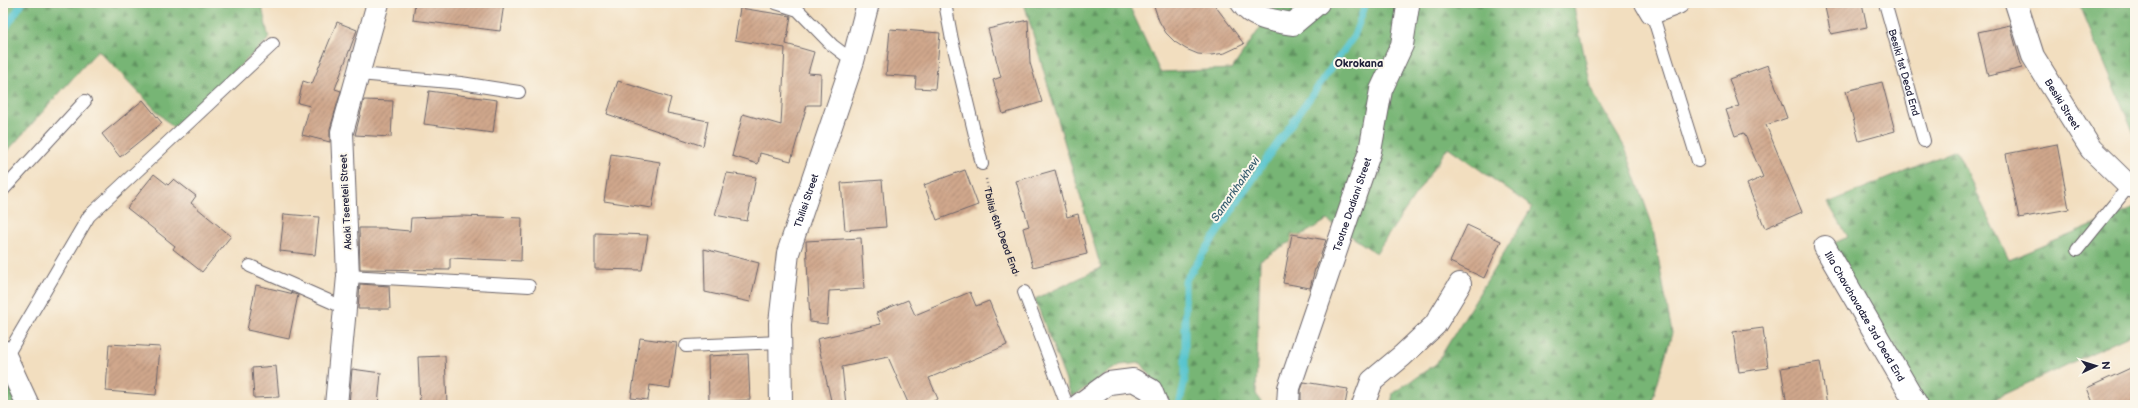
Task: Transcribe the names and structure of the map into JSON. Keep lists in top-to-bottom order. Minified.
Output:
{"streets":{"street":["Besiki Street","Tbilisi Street","Akaki Tsereteli Street","Tsotne Dadiani Street","Ilia Chavchavadze 3rd Dead End"],"lane":["Besiki 1st Dead End"],"path":["Tbilisi 6th Dead End"]},"districts":["Okrokana"],"water":["Samarkhakhevi"],"north":"right"}
